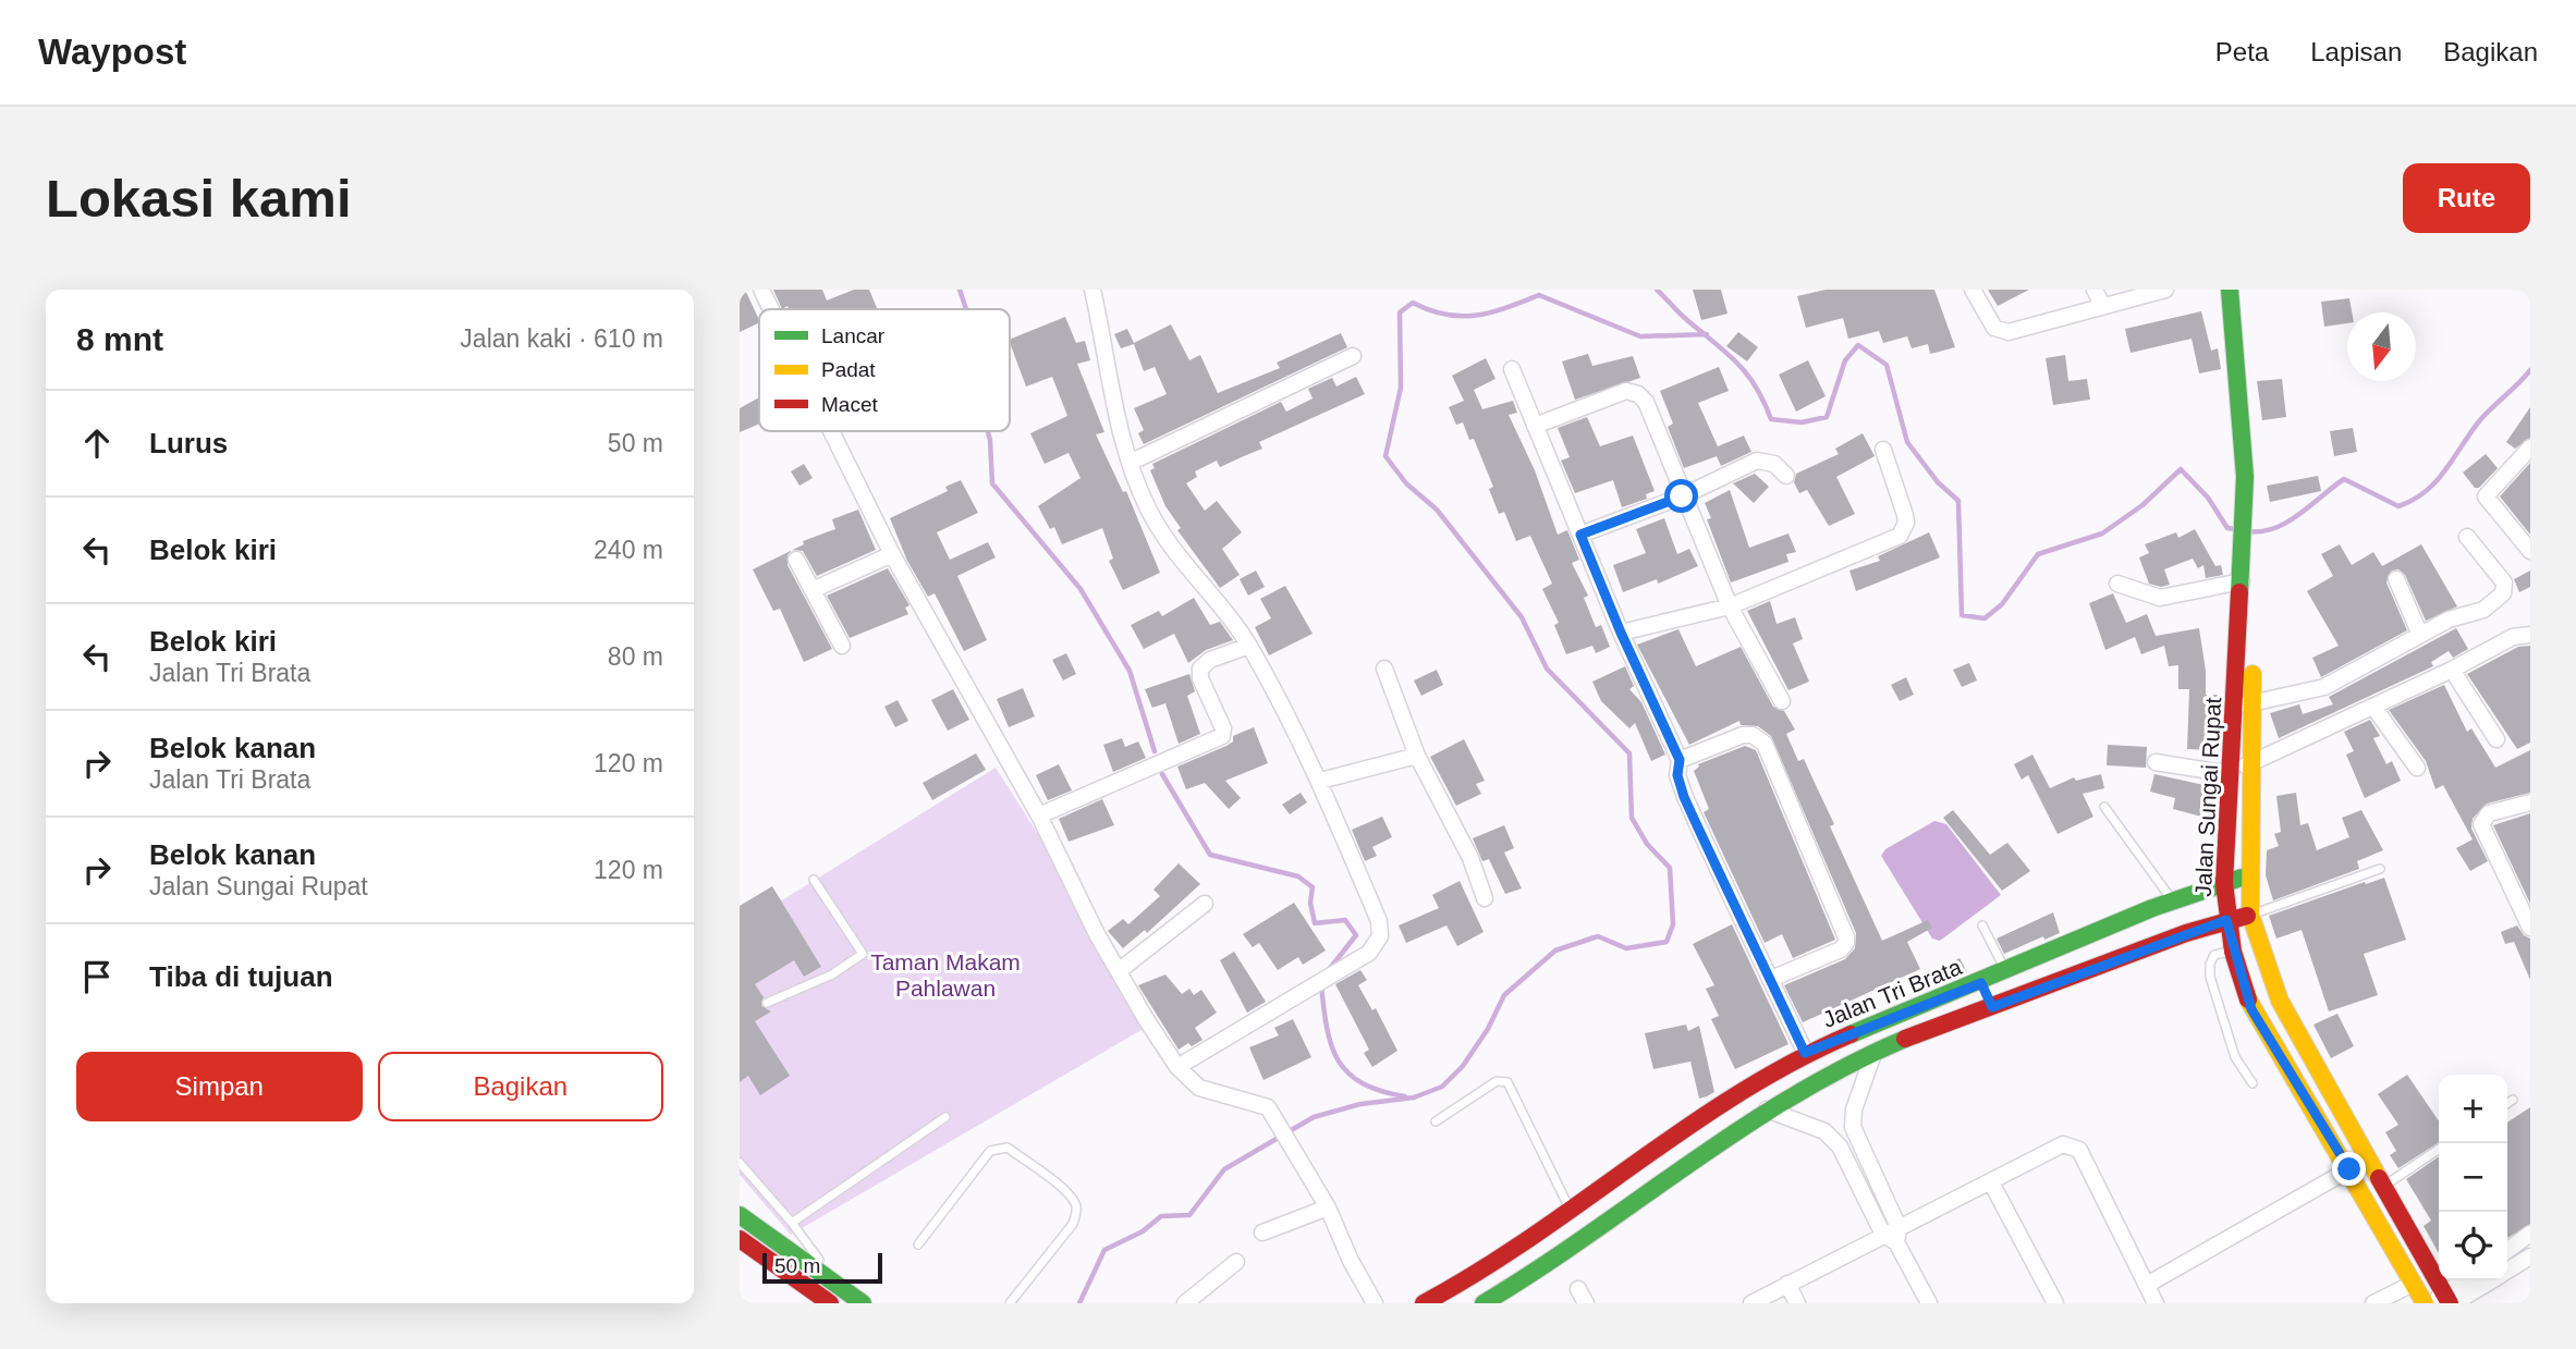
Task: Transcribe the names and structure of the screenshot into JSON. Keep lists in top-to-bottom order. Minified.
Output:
{"streets":{"main road":["Jalan Sungai Rupat","Jalan Tri Brata"]},"crossings":[["Jalan Sungai Rupat","Jalan Tri Brata"]],"parks":["Taman Makam Pahlawan"],"legend":["Lancar","Padat","Macet"],"scale_bar":"50 m","north":"bottom","page":{"header":"Waypost","nav":["Peta","Lapisan","Bagikan"],"buttons":["Rute",["Simpan","Bagikan"]],"title":"Lokasi kami","heading":["8 mnt","Jalan kaki · 610 m"],"list":[["Lurus","50 m"],["Belok kiri","240 m"],["Belok kiri","Jalan Tri Brata","80 m"],["Belok kanan","Jalan Tri Brata","120 m"],["Belok kanan","Jalan Sungai Rupat","120 m"],"Tiba di tujuan"],"map_buttons":["+","−"],"scale":"50 m"}}
